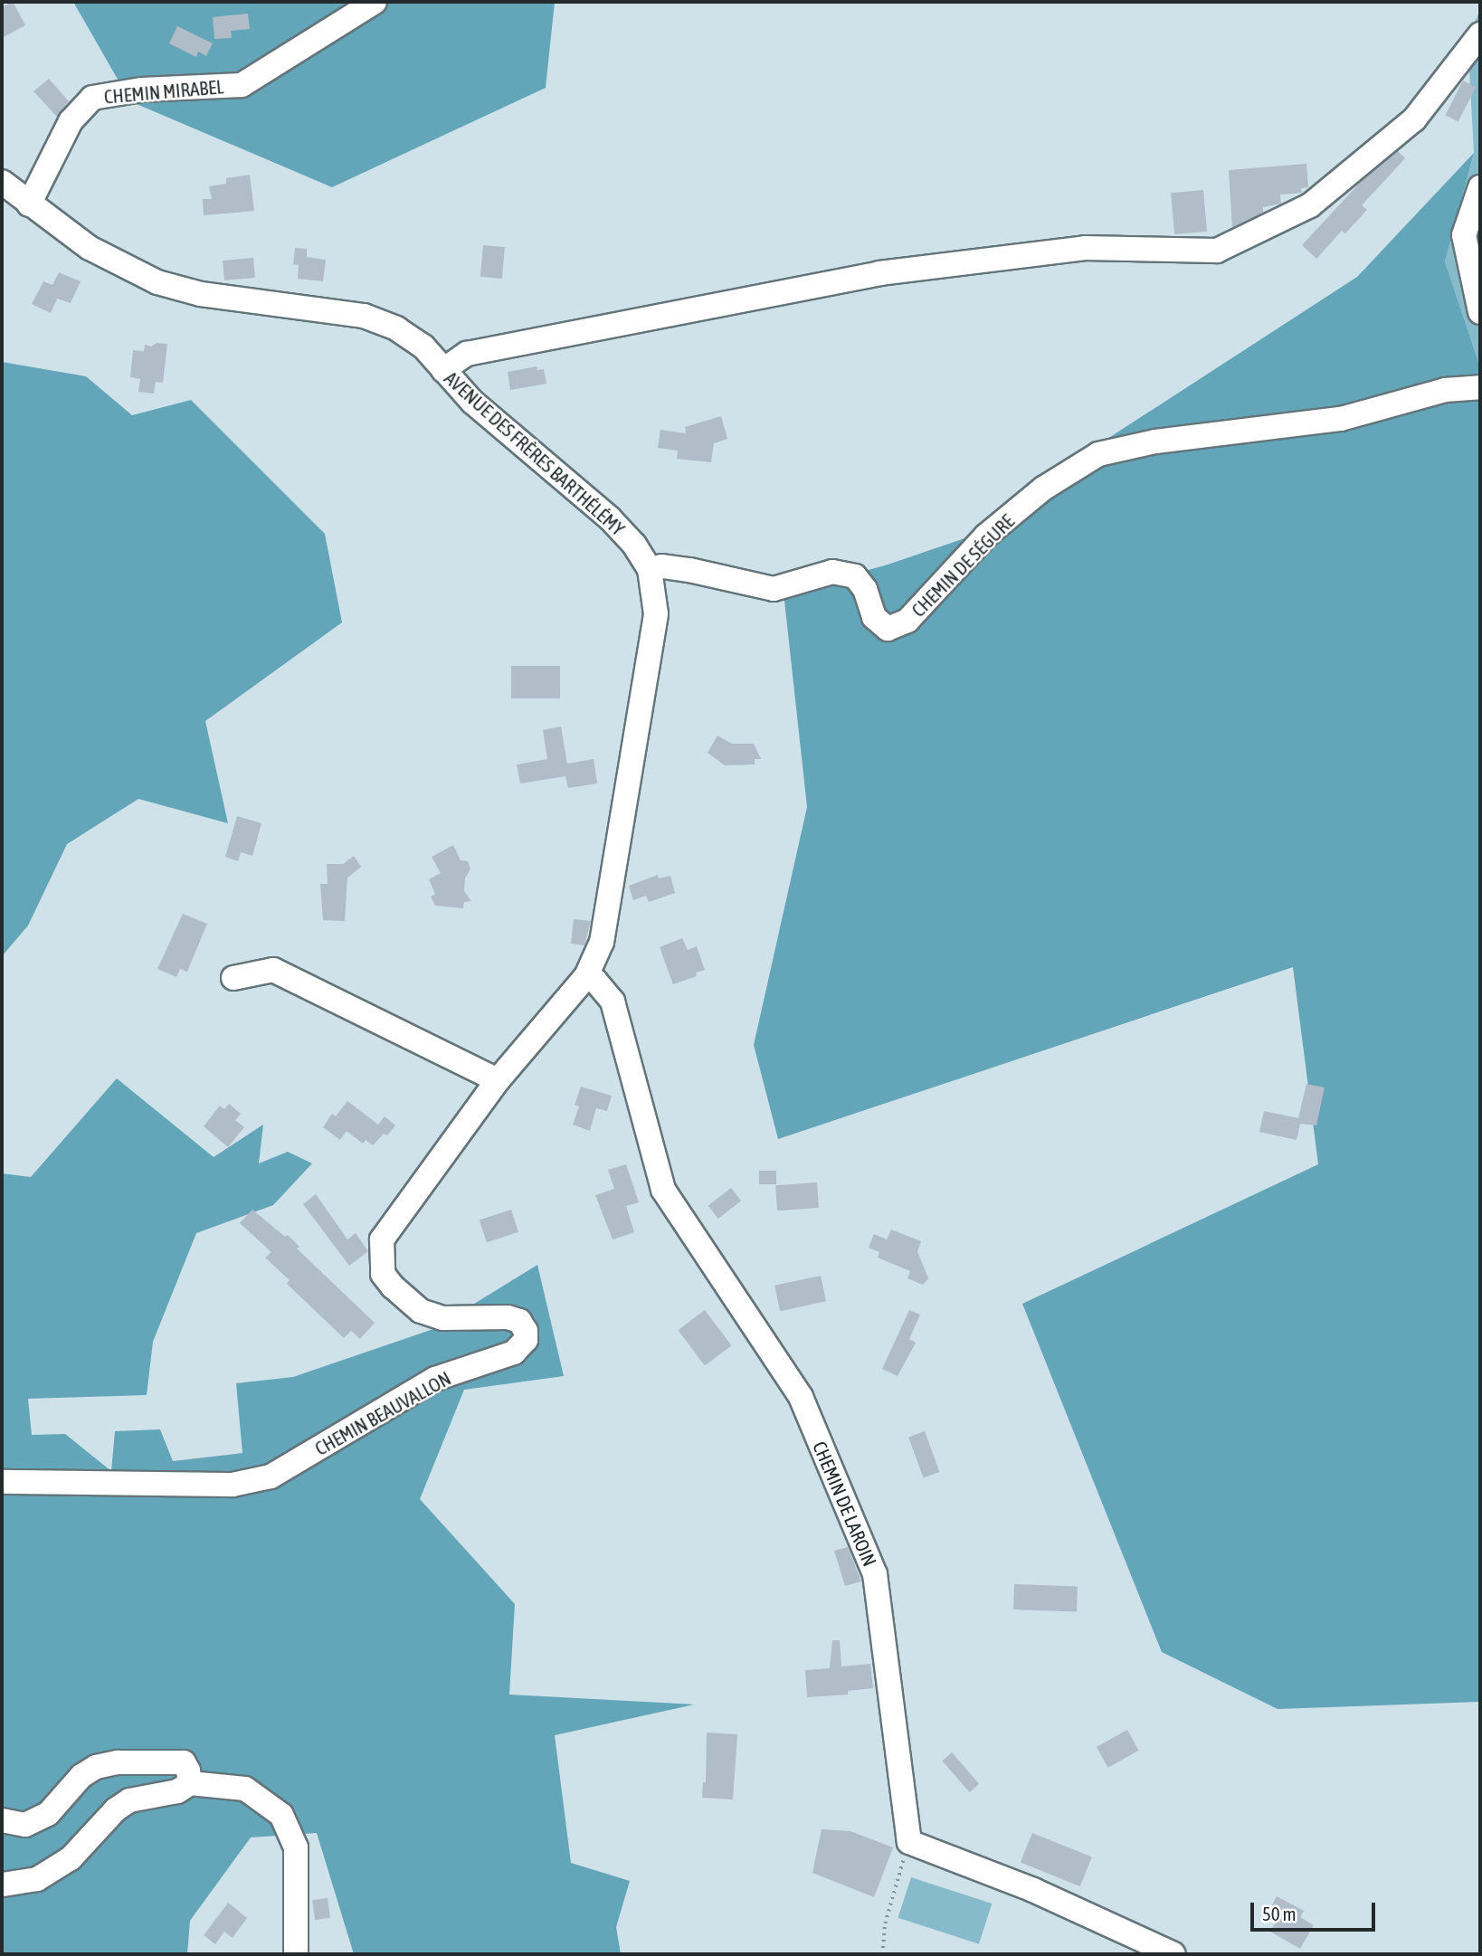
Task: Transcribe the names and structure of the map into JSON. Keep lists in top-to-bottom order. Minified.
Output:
{"streets":{"street":["CHEMIN MIRABEL","AVENUE DES FRÈRES BARTHÉLÉMY","CHEMIN DE SÉGURE","CHEMIN BEAUVALLON","CHEMIN DE LAROIN"]},"crossings":[["CHEMIN MIRABEL","AVENUE DES FRÈRES BARTHÉLÉMY"],["AVENUE DES FRÈRES BARTHÉLÉMY","CHEMIN DE SÉGURE"],["AVENUE DES FRÈRES BARTHÉLÉMY","CHEMIN BEAUVALLON"],["AVENUE DES FRÈRES BARTHÉLÉMY","CHEMIN DE LAROIN"],["CHEMIN BEAUVALLON","CHEMIN DE LAROIN"]],"scale_bar":"50 m"}
